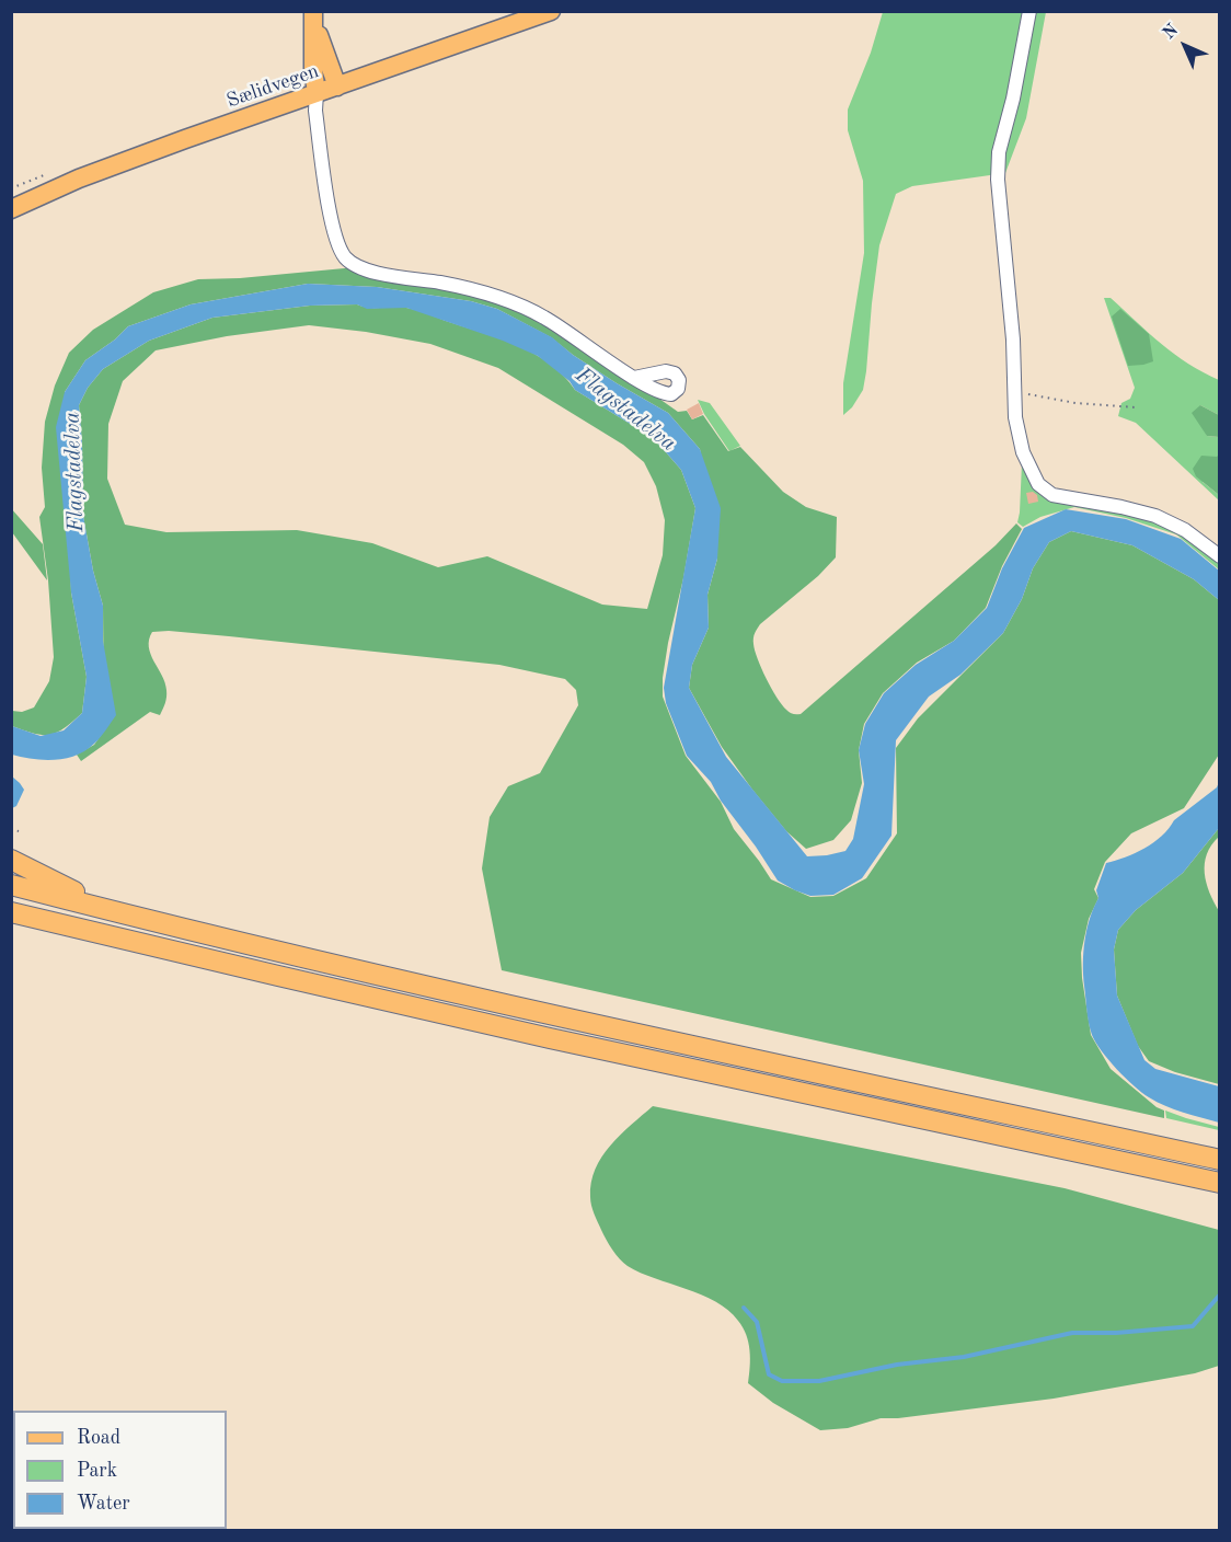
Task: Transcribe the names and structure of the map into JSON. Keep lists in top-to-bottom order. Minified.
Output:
{"streets":{"main road":["Sælidvegen"]},"water":["Flagstadelva"],"legend":["Road","Park","Water"],"north":"top left"}
